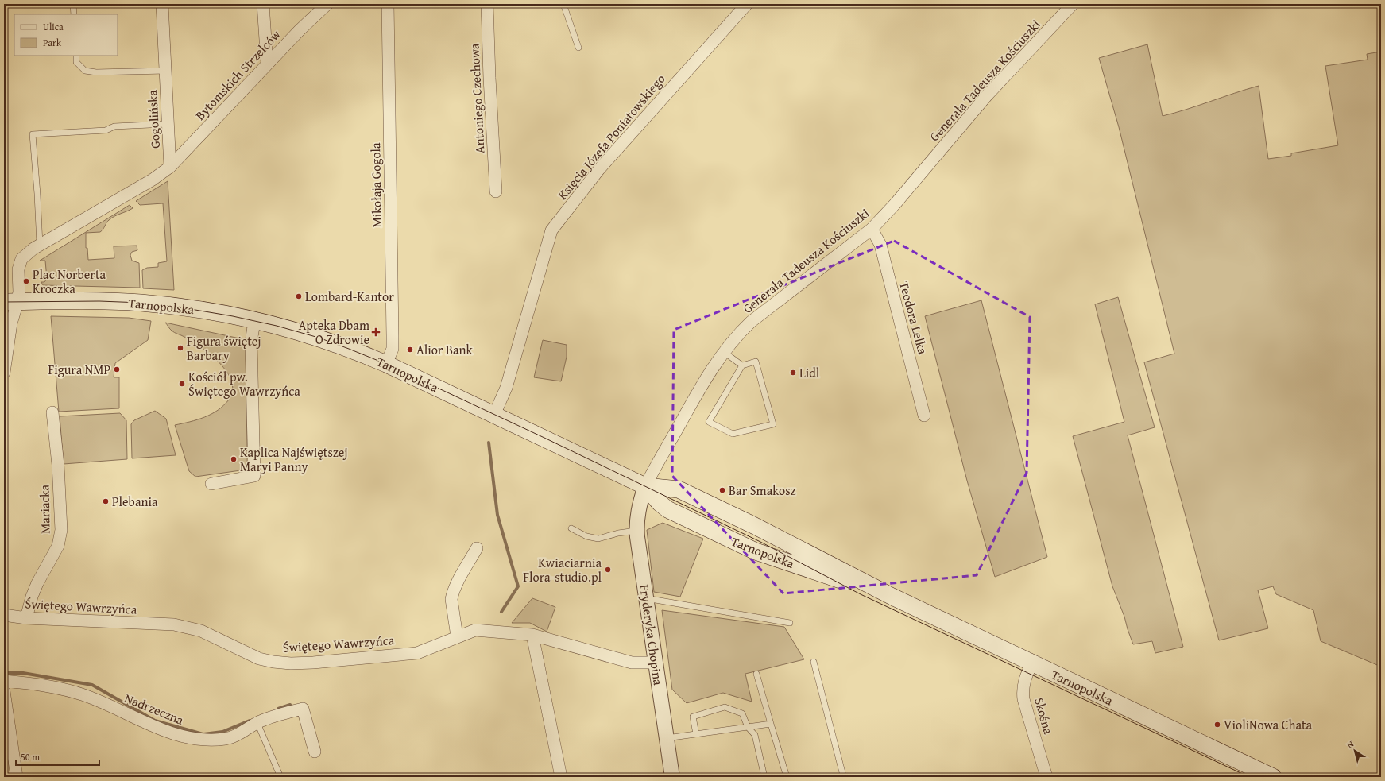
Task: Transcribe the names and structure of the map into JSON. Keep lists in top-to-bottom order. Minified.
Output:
{"streets":{"main road":["Tarnopolska"],"street":["Bytomskich Strzelców","Generała Tadeusza Kościuszki","Antoniego Czechowa","Gogolińska","Księcia Józefa Poniatowskiego","Mikołaja Gogola","Teodora Lelka","Mariacka","Świętego Wawrzyńca","Fryderyka Chopina","Nadrzeczna","Skośna"]},"crossings":[["Bytomskich Strzelców","Gogolińska"],["Generała Tadeusza Kościuszki","Tarnopolska"],["Generała Tadeusza Kościuszki","Teodora Lelka"],["Generała Tadeusza Kościuszki","Fryderyka Chopina"],["Księcia Józefa Poniatowskiego","Tarnopolska"],["Mikołaja Gogola","Tarnopolska"],["Tarnopolska","Fryderyka Chopina"],["Tarnopolska","Skośna"],["Mariacka","Świętego Wawrzyńca"],["Świętego Wawrzyńca","Fryderyka Chopina"]],"places":{"other":["Plac Norberta Kroczka","Lombard-Kantor","Figura świętej Barbary","Alior Bank","Figura NMP","Lidl","Kościół pw. Świętego Wawrzyńca","Kaplica Najświętszej Maryi Panny","Bar Smakosz","Plebania","Kwiaciarnia Flora-studio.pl","VioliNowa Chata"],"health":["Apteka Dbam O Zdrowie"]},"legend":["Ulica","Park"],"scale_bar":"50 m","north":"top left"}
